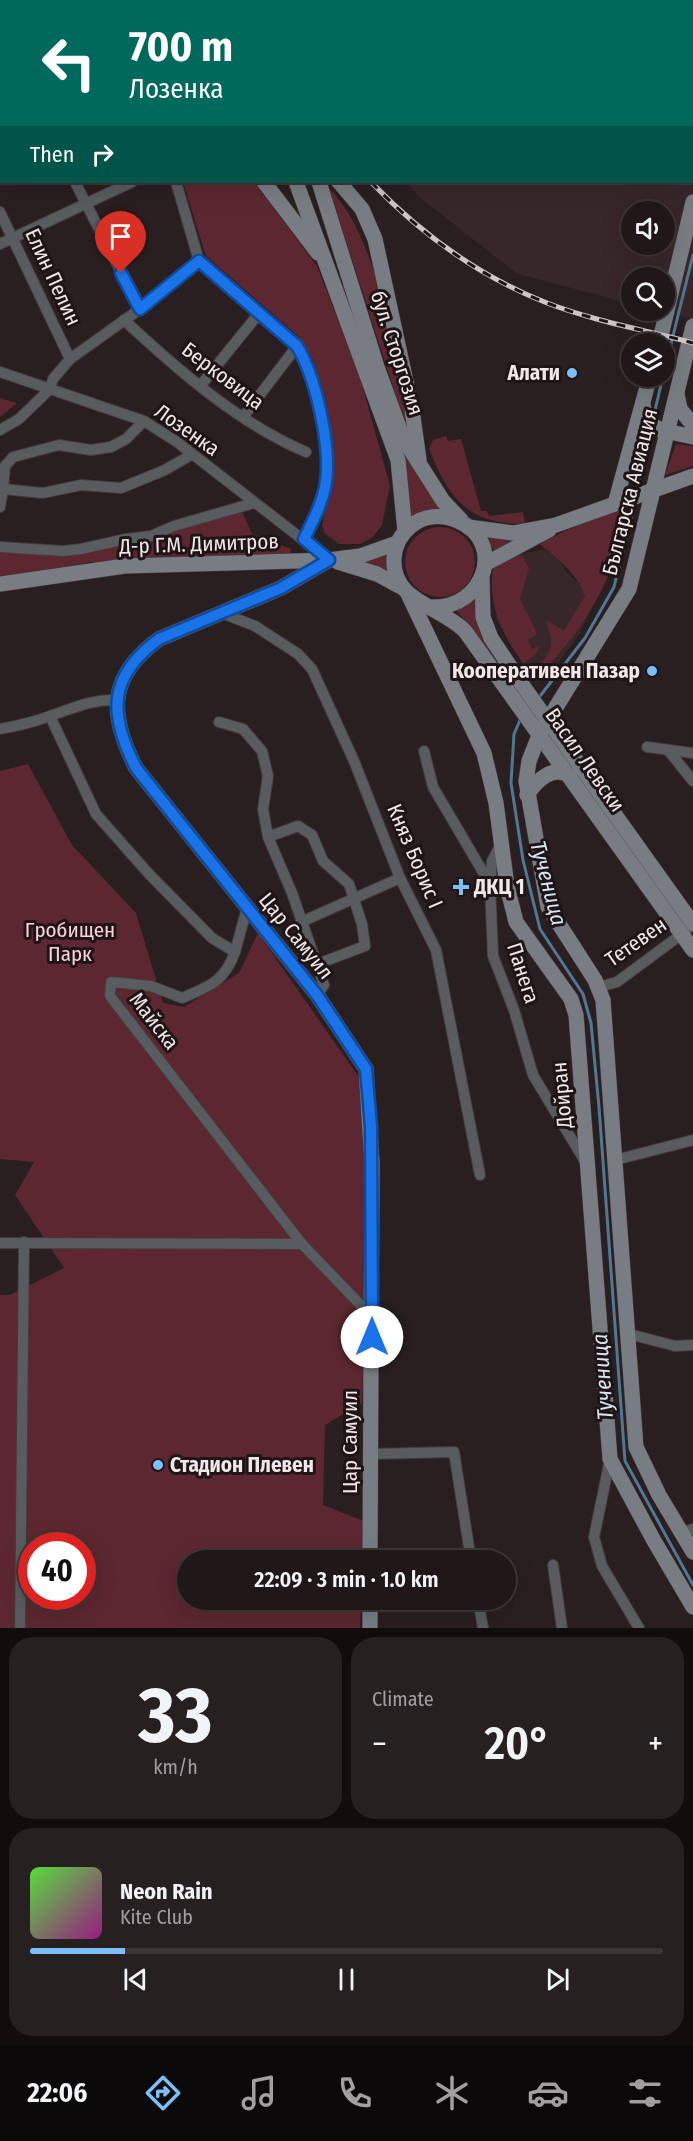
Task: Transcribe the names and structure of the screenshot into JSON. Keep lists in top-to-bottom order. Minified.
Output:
{"streets":{"street":["Елин Пелин","бул. Сторгозия","Берковица","Лозенка","Българска Авиация","Д-р Г.М. Димитров","Васил Левски","Княз Борис I","Цар Самуил","Тетевен","Панега","Майска","Дойран"]},"crossings":[["бул. Сторгозия","Д-р Г.М. Димитров"],["бул. Сторгозия","Васил Левски"],["бул. Сторгозия","Дойран"],["Лозенка","Д-р Г.М. Димитров"],["Лозенка","Цар Самуил"],["Българска Авиация","Васил Левски"],["Д-р Г.М. Димитров","Васил Левски"],["Д-р Г.М. Димитров","Цар Самуил"],["Д-р Г.М. Димитров","Дойран"],["Васил Левски","Тетевен"],["Васил Левски","Дойран"],["Княз Борис I","Цар Самуил"],["Цар Самуил","Майска"],["Панега","Дойран"]],"water":["Тученица"],"parks":["Гробищен Парк"],"places":{"other":["Алати","Кооперативен Пазар","Стадион Плевен"],"health":["ДКЦ 1"]},"page":{"turn":["700 m","Лозенка"],"then":"Then","limit":"40","trip":"22:09 · 3 min · 1.0 km","tile":[["33","km/h"],"Climate"],"heat":["−","20°","+"],"song":["Neon Rain","Kite Club"],"tabs":"22:06"}}
